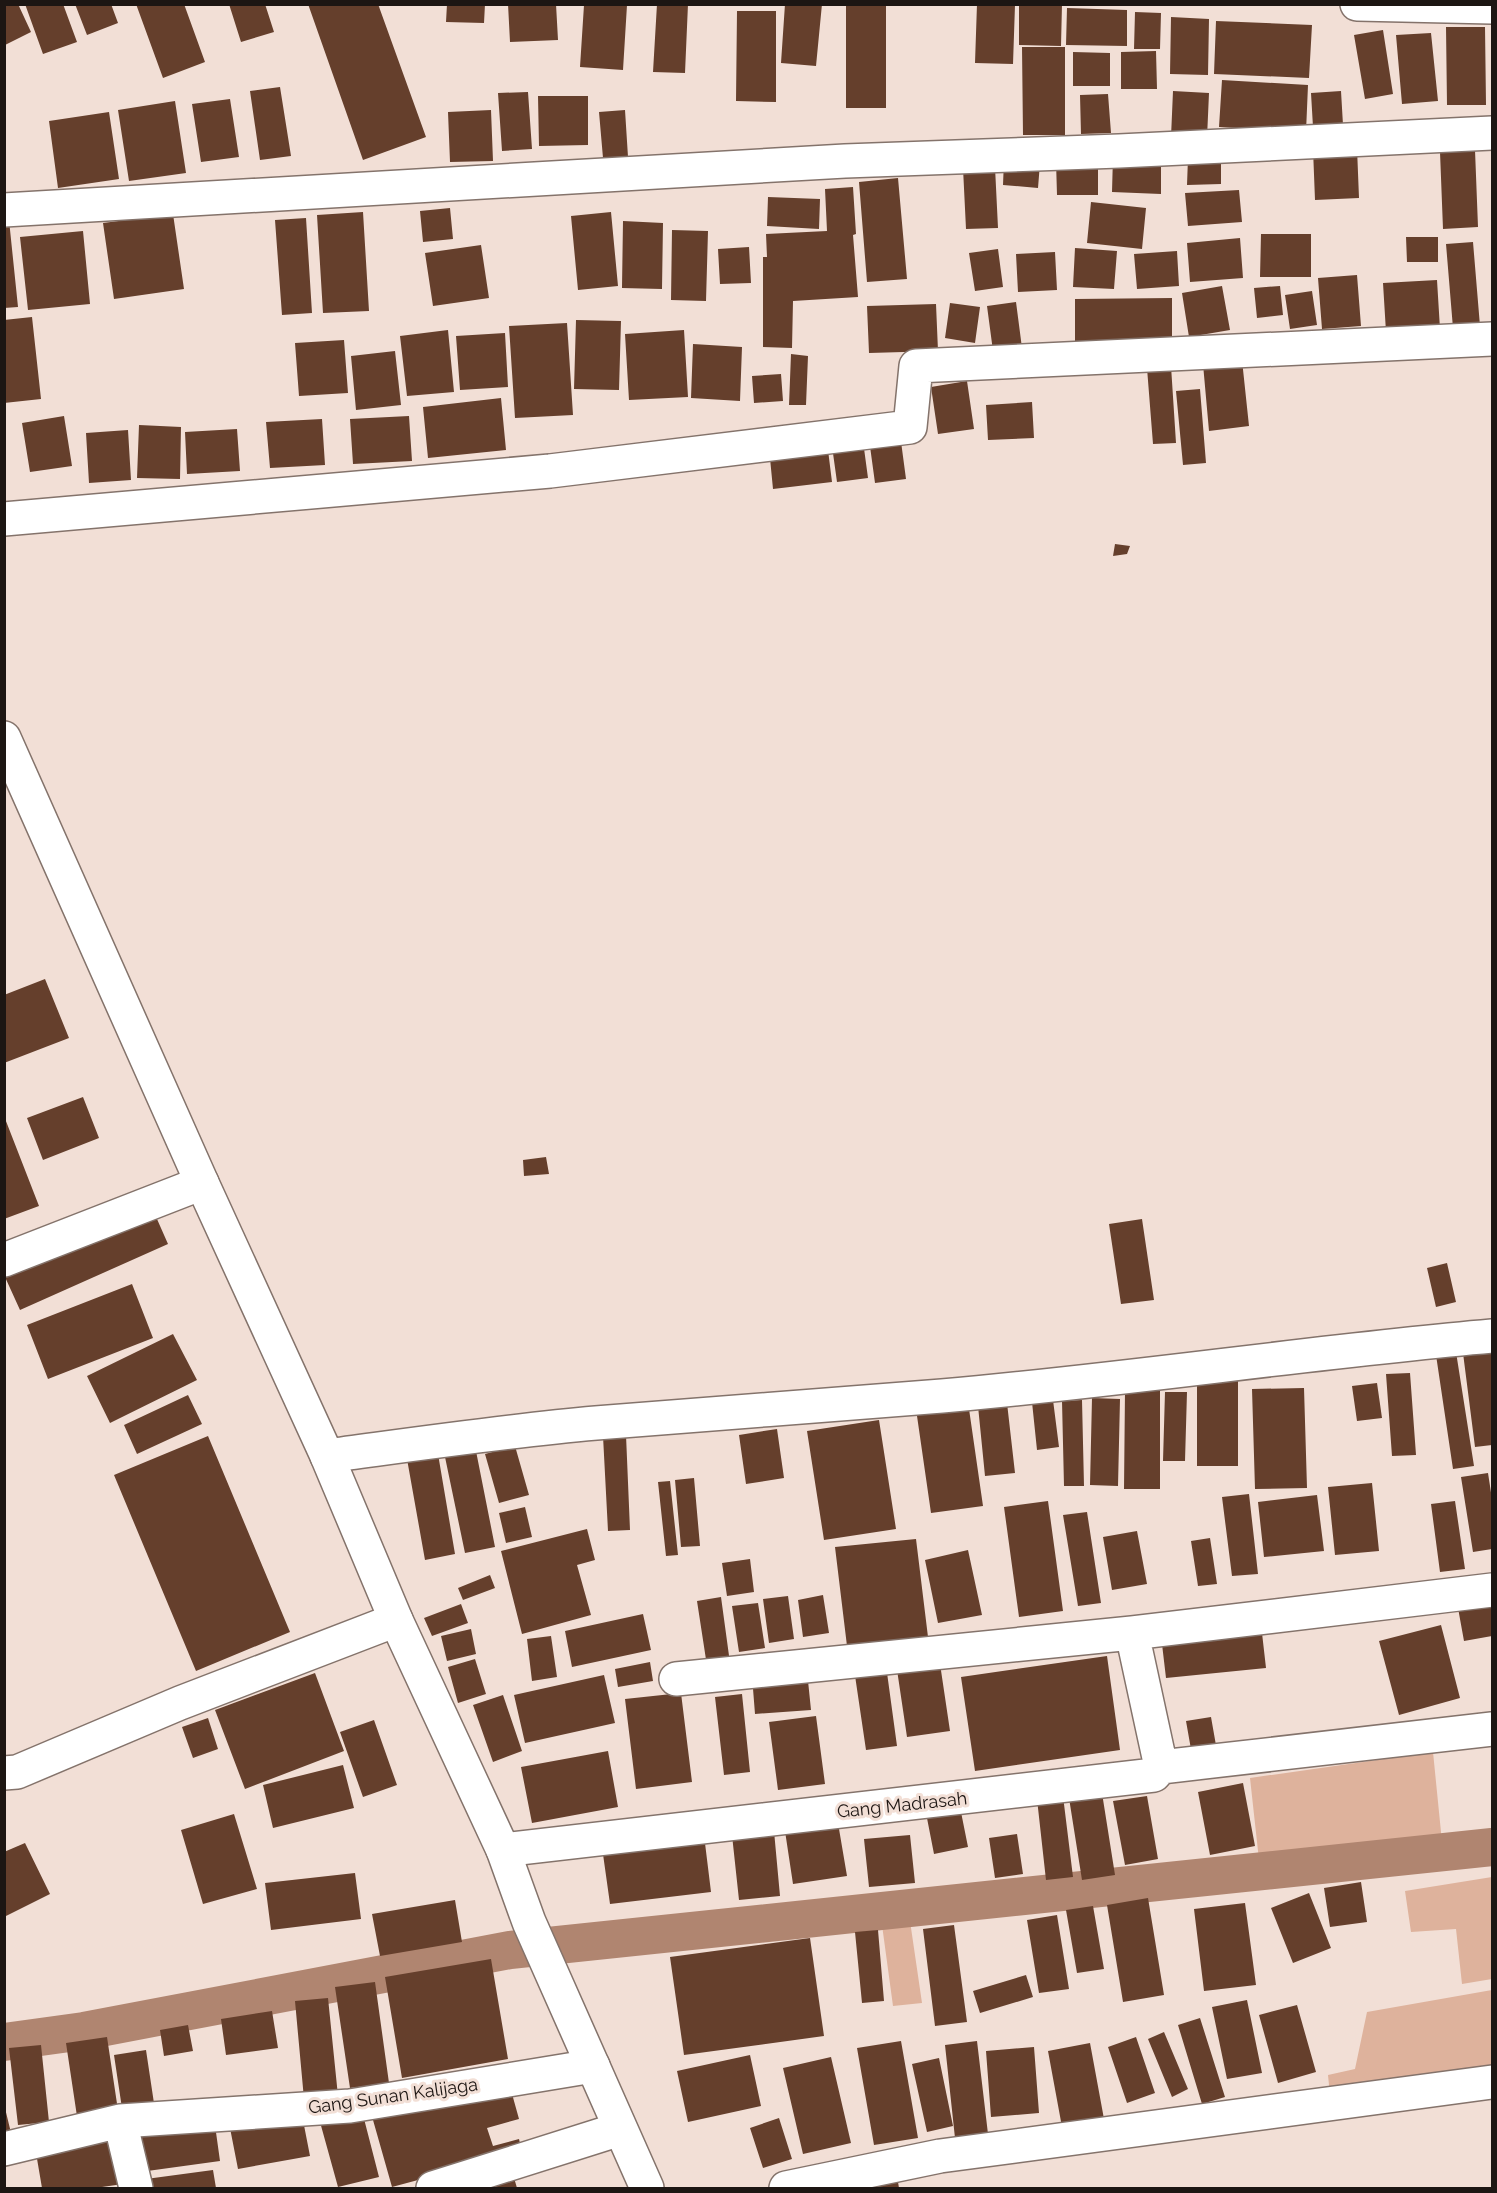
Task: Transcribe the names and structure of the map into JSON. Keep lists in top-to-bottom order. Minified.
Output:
{"streets":{"street":["Gang Madrasah","Gang Sunan Kalijaga"]}}
